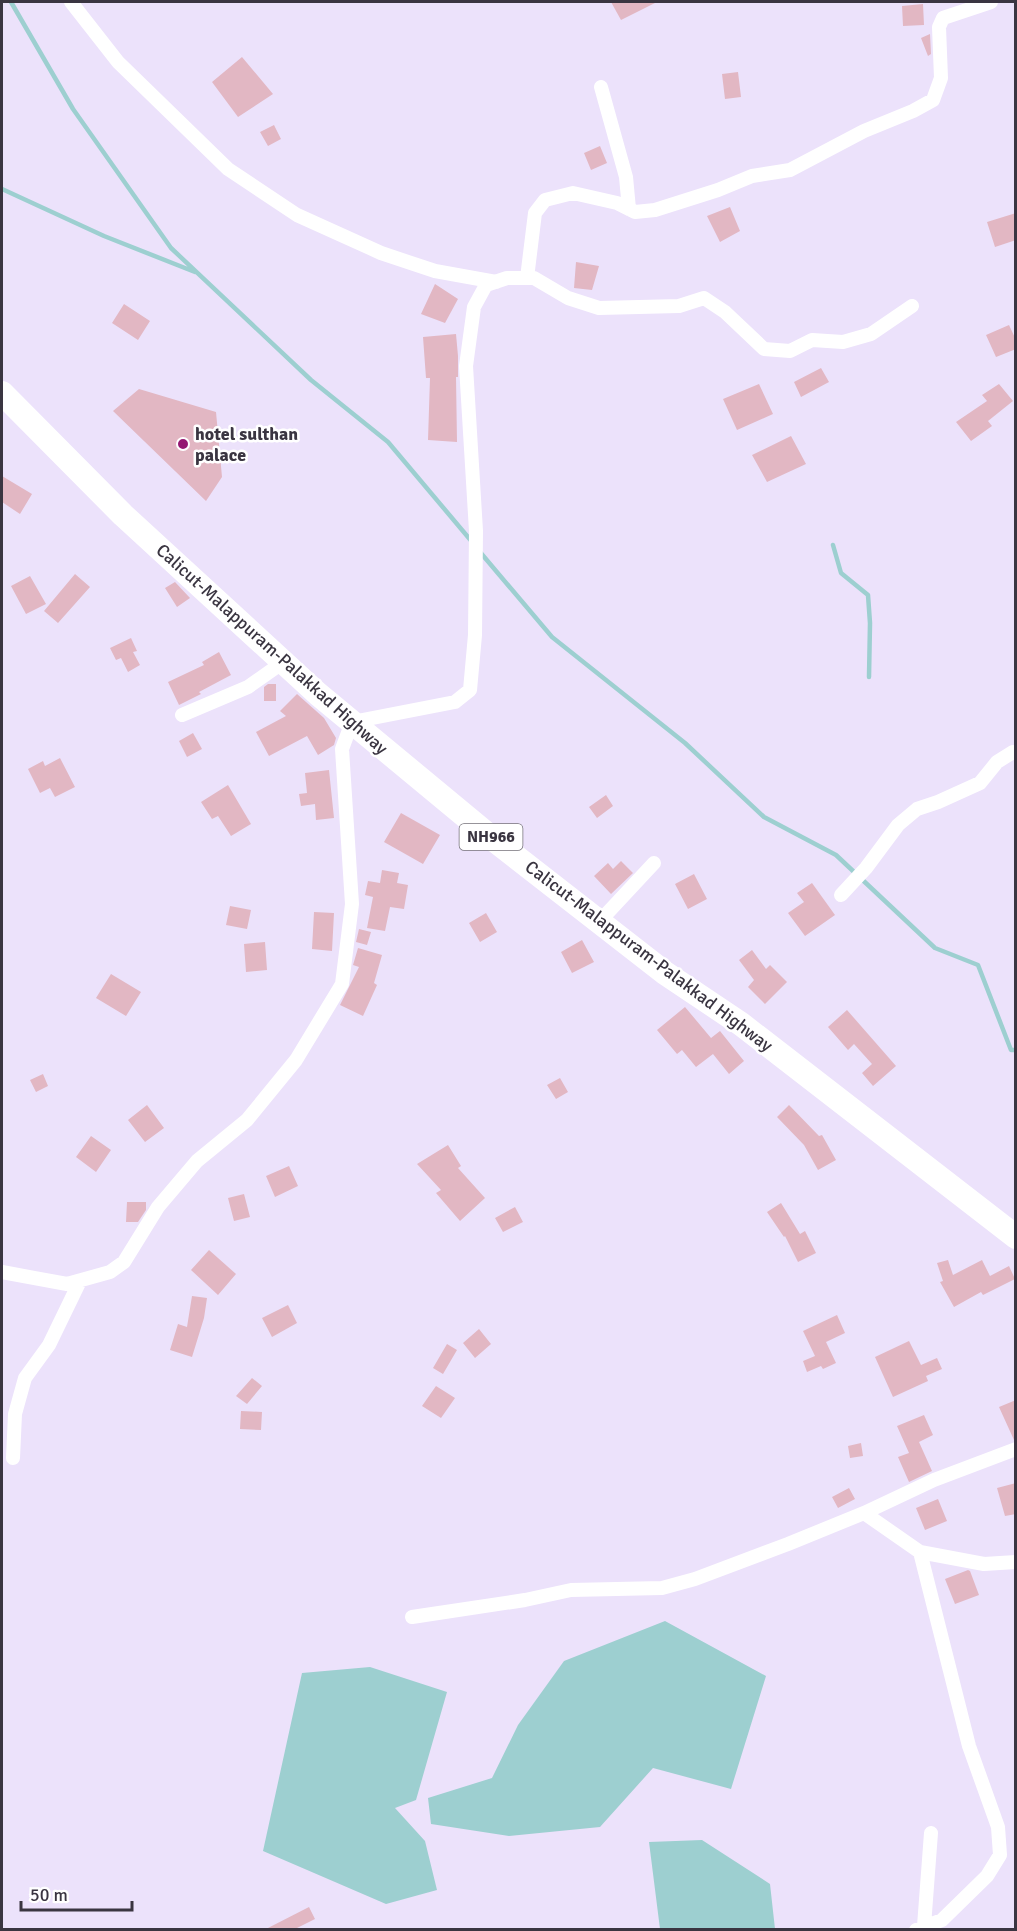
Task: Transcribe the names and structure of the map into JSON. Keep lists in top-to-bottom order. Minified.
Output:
{"streets":{"highway":["Calicut-Malappuram-Palakkad Highway","NH966"]},"places":["hotel sulthan palace"],"scale_bar":"50 m"}
